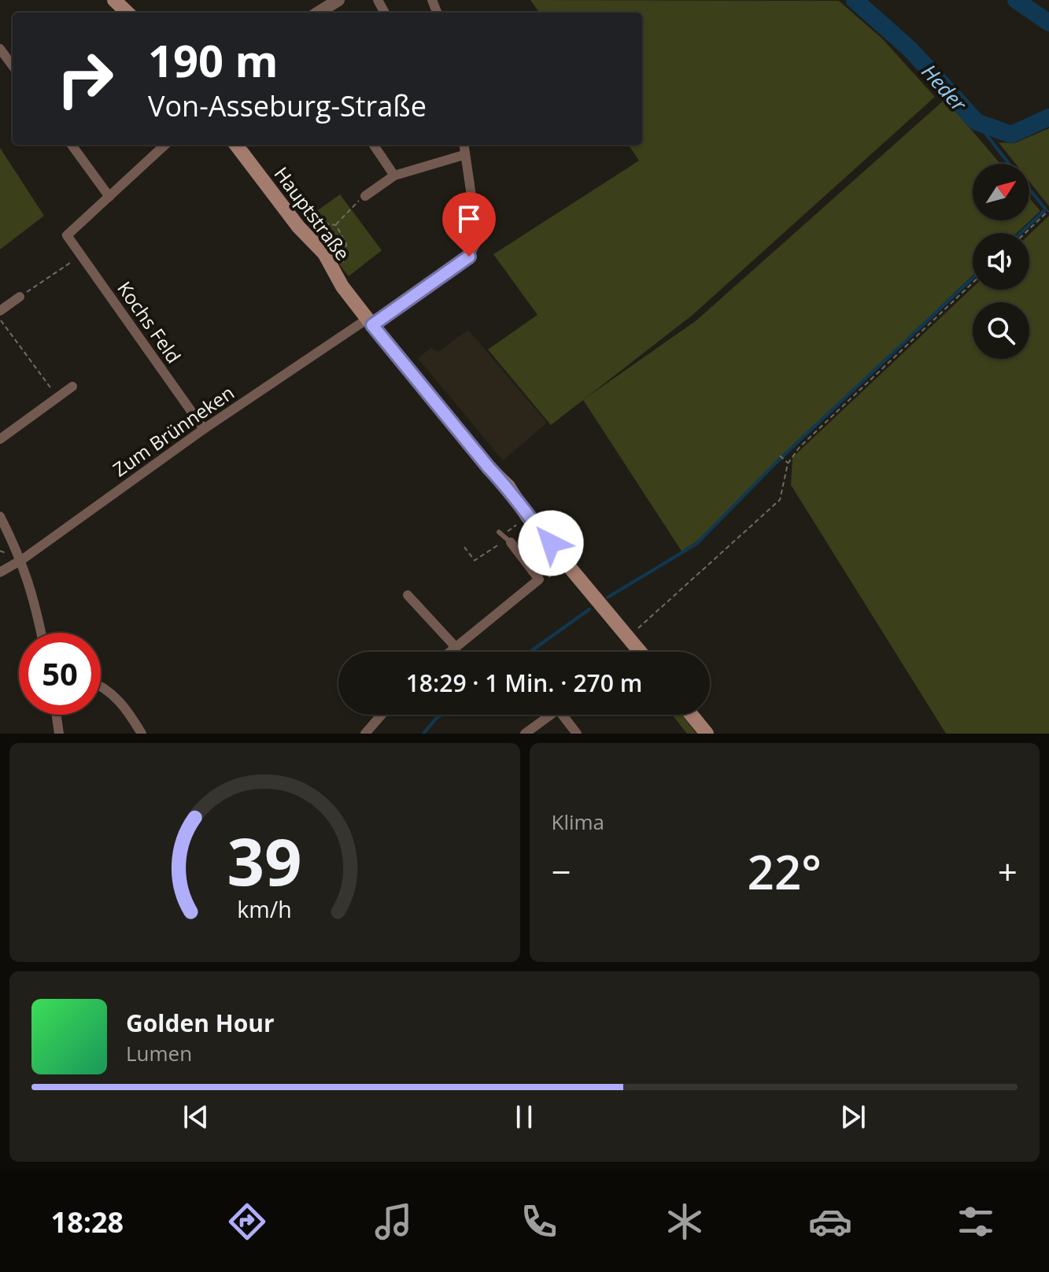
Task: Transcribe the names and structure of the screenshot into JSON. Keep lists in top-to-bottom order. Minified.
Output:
{"streets":{"main road":["Hauptstraße"],"street":["Kochs Feld","Zum Brünneken"]},"crossings":[["Hauptstraße","Zum Brünneken"],["Kochs Feld","Zum Brünneken"]],"water":["Heder"],"north":"top right","page":{"turn":["190 m","Von-Asseburg-Straße"],"limit":"50","trip":"18:29 · 1 Min. · 270 m","tile":"Klima","heat":["−","22°","+"],"song":["Golden Hour","Lumen"],"tabs":"18:28","gauge":["39","km/h"]}}
